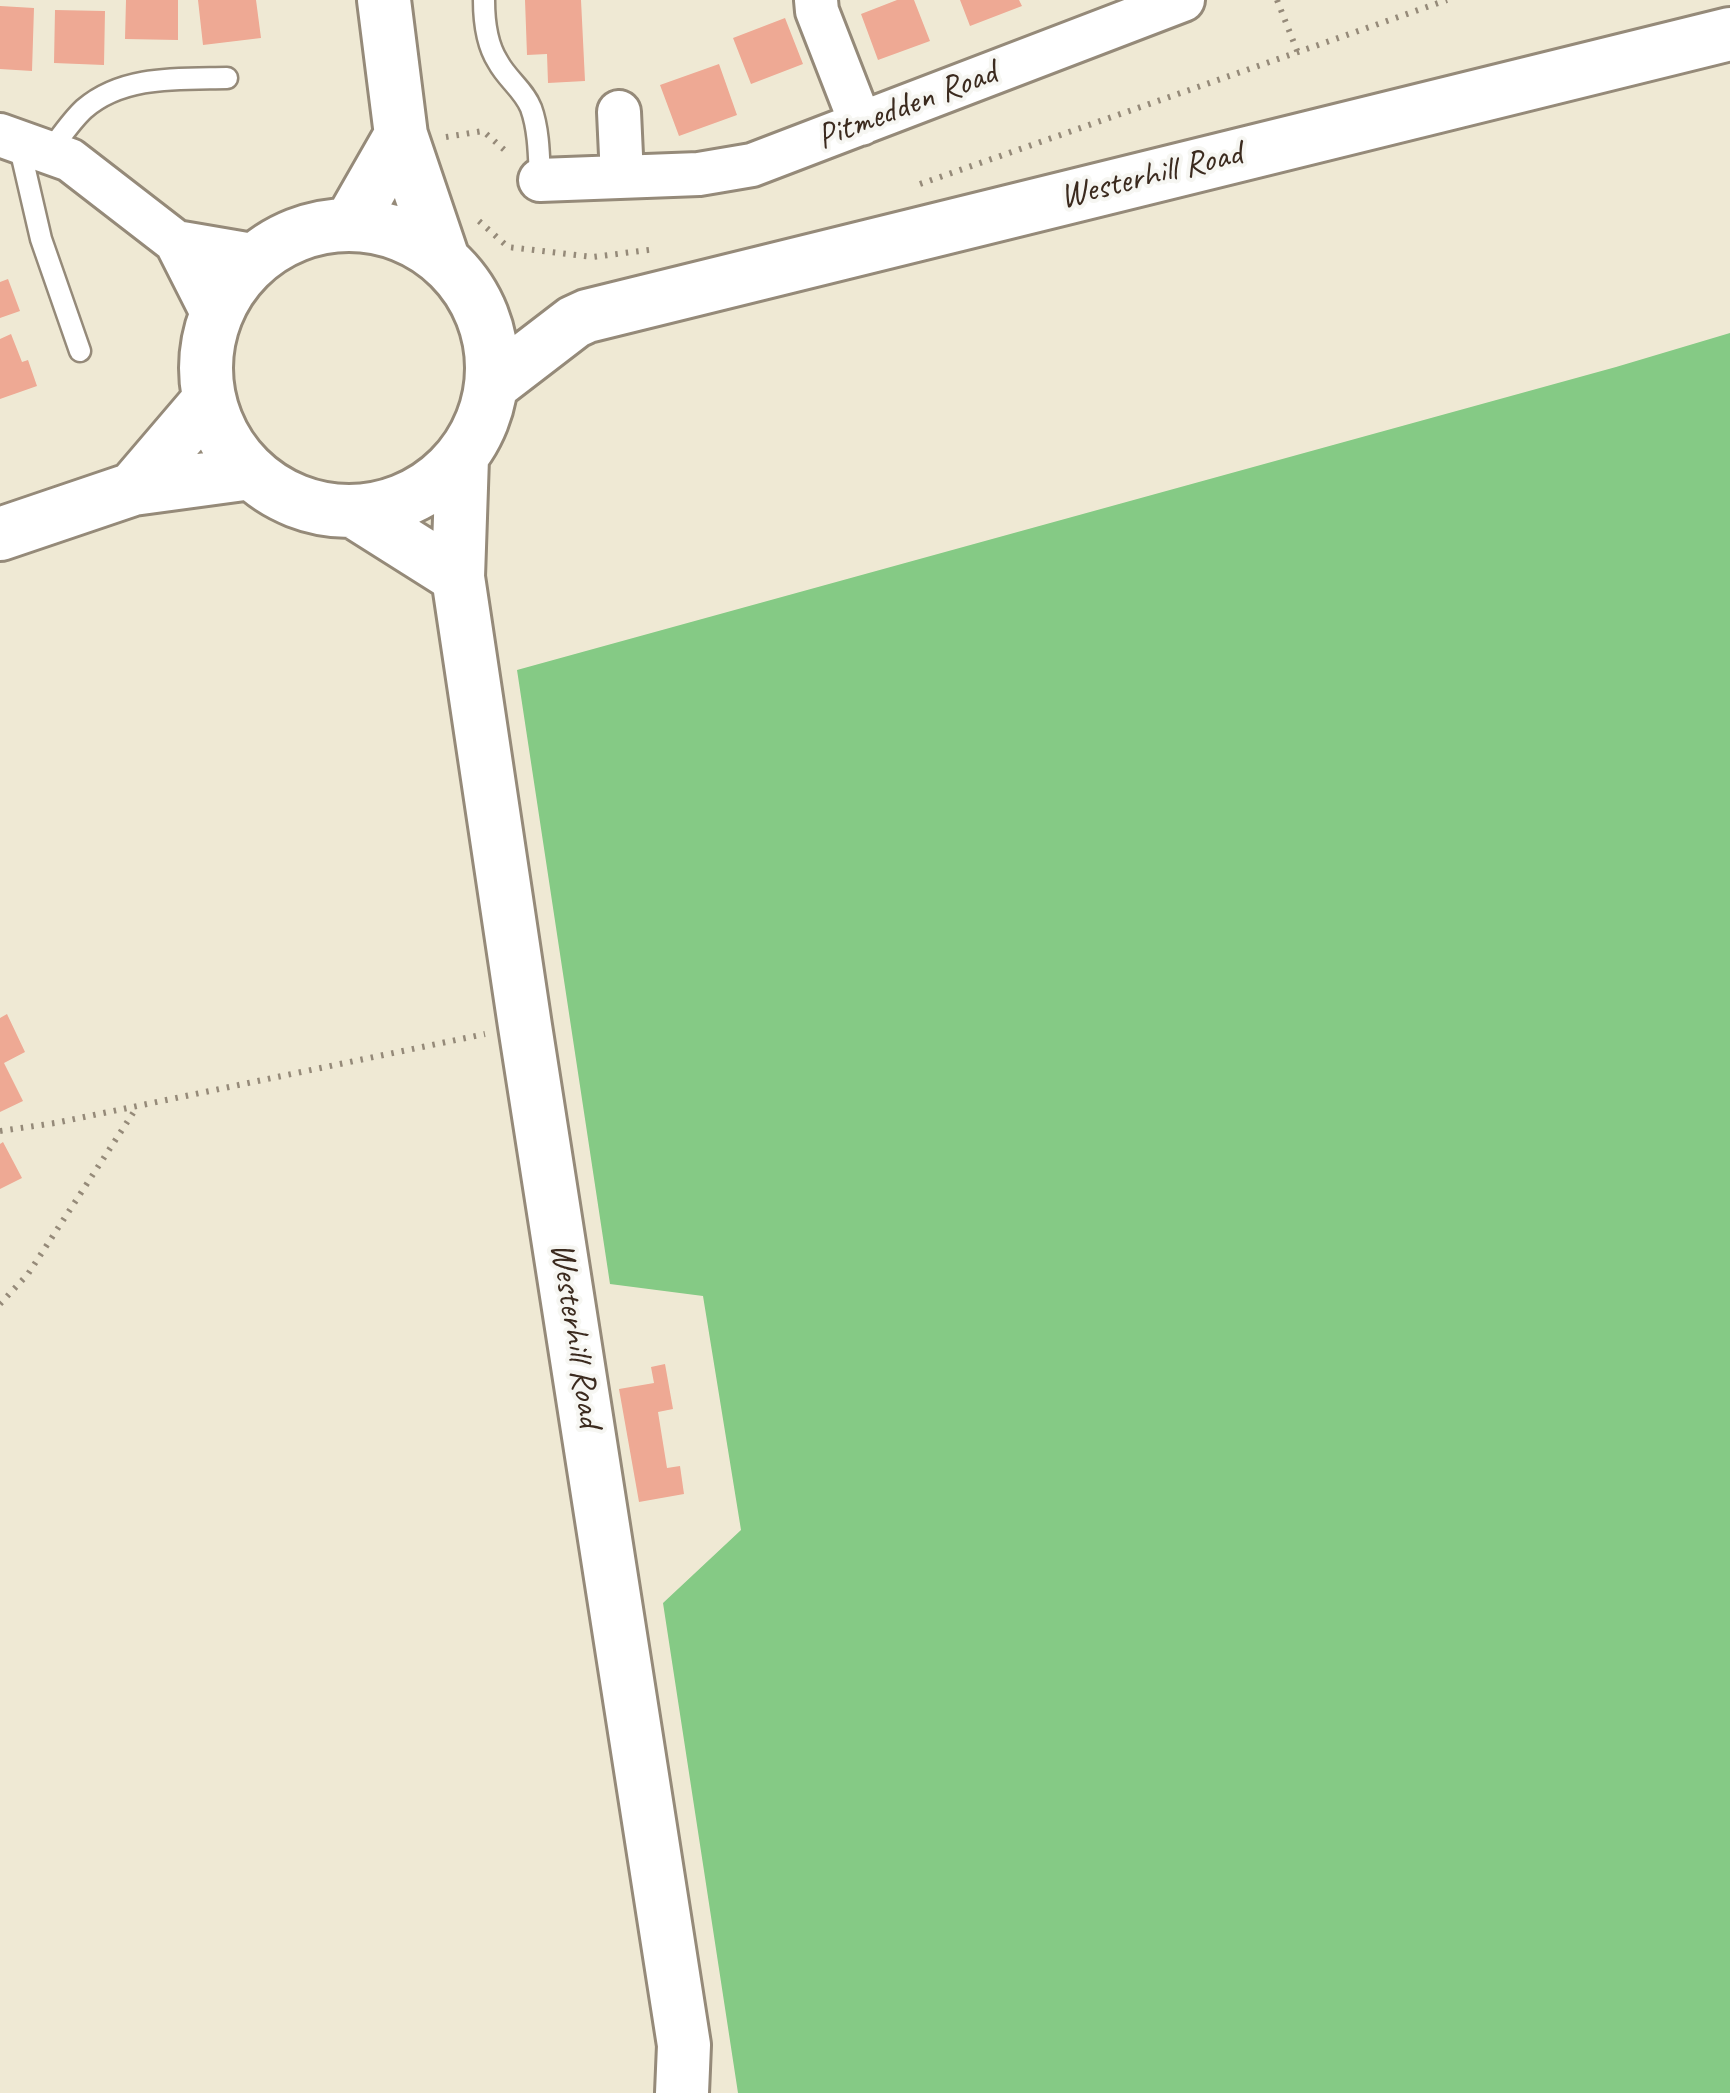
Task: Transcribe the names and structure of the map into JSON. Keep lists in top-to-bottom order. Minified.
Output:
{"streets":{"street":["Pitmedden Road","Westerhill Road"]}}
